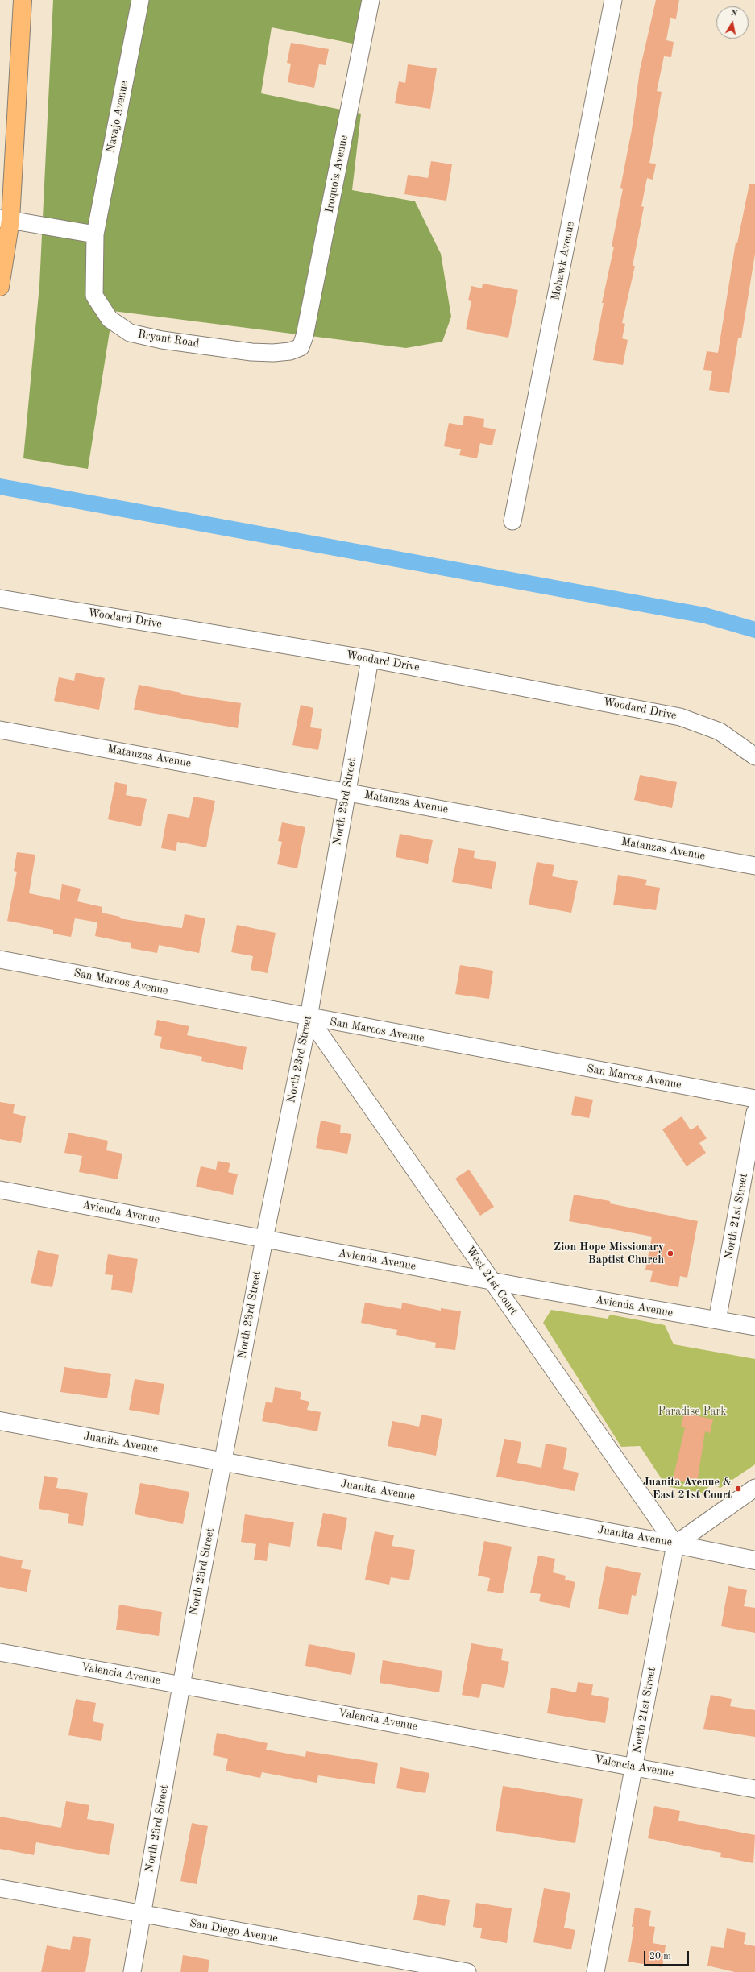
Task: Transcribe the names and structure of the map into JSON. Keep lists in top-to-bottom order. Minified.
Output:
{"streets":{"street":["Navajo Avenue","Iroquois Avenue","Mohawk Avenue","Bryant Road","Woodard Drive","Matanzas Avenue","North 23rd Street","San Marcos Avenue","Avienda Avenue","North 21st Street","West 21st Court","Juanita Avenue","Valencia Avenue","San Diego Avenue"]},"crossings":[["Navajo Avenue","Bryant Road"],["Iroquois Avenue","Bryant Road"],["Woodard Drive","North 23rd Street"],["Matanzas Avenue","North 23rd Street"],["North 23rd Street","San Marcos Avenue"],["North 23rd Street","Avienda Avenue"],["North 23rd Street","West 21st Court"],["North 23rd Street","Juanita Avenue"],["North 23rd Street","Valencia Avenue"],["North 23rd Street","San Diego Avenue"],["San Marcos Avenue","West 21st Court"],["Avienda Avenue","North 21st Street"],["Avienda Avenue","West 21st Court"],["North 21st Street","West 21st Court"],["North 21st Street","Juanita Avenue"],["North 21st Street","Valencia Avenue"],["West 21st Court","Juanita Avenue"]],"parks":["Paradise Park"],"places":["Zion Hope Missionary Baptist Church","Juanita Avenue & East 21st Court"],"scale_bar":"20 m","north":"top"}
